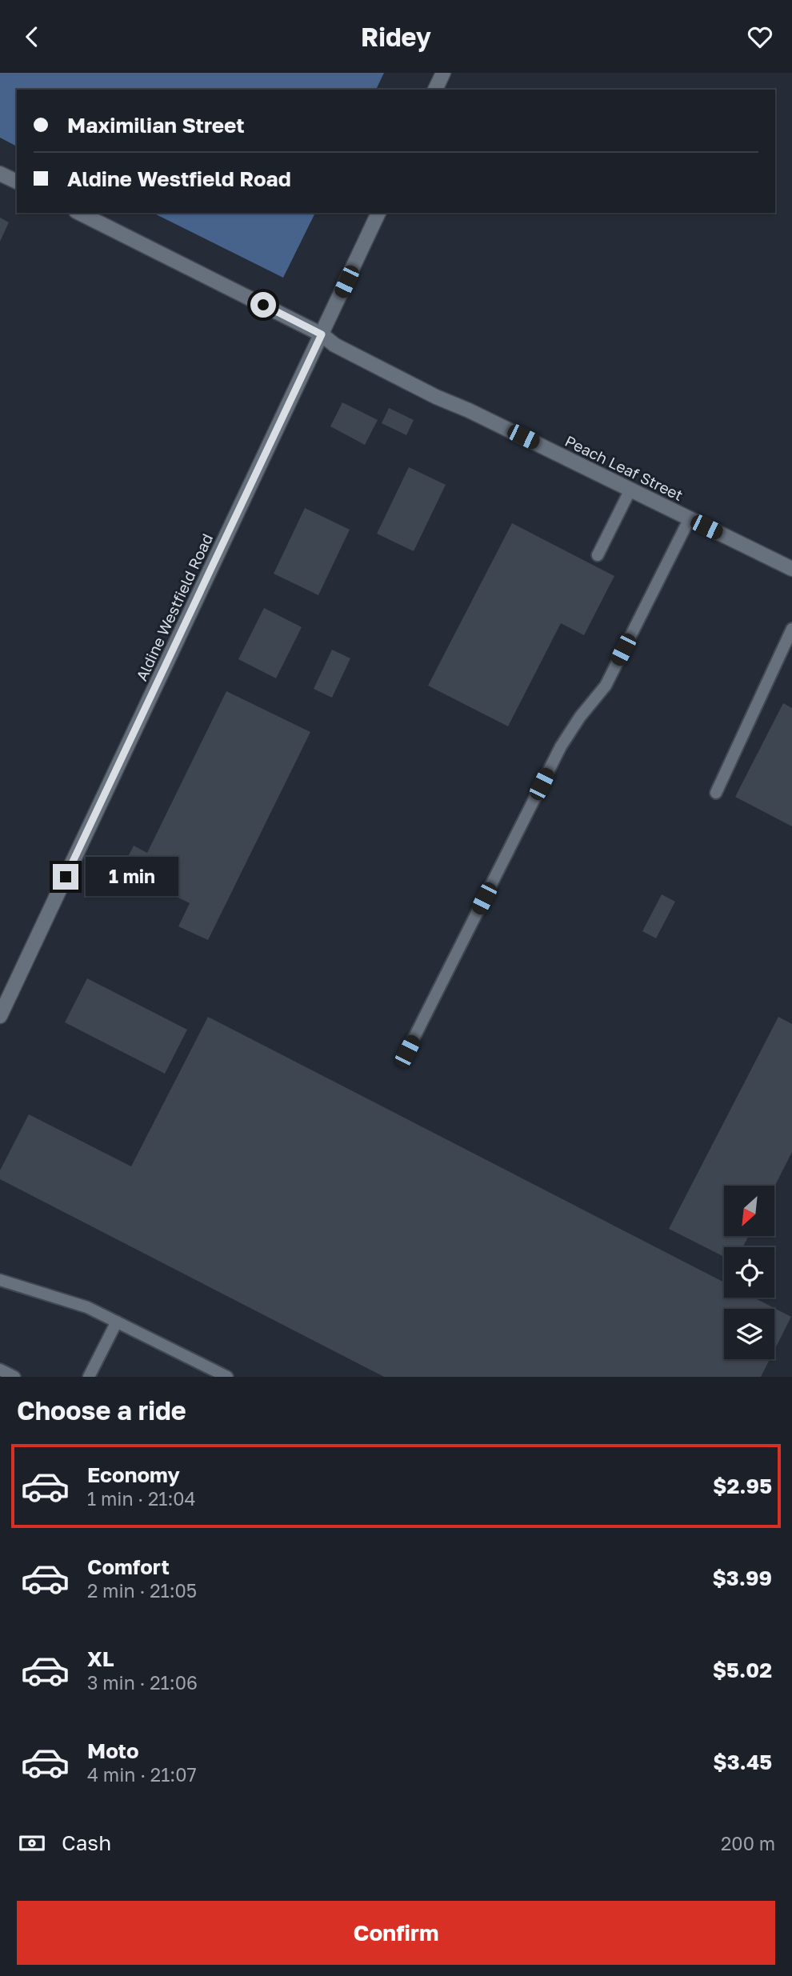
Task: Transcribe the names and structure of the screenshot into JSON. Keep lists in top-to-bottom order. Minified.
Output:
{"streets":{"main road":["Peach Leaf Street","Aldine Westfield Road"]},"crossings":[["Peach Leaf Street","Aldine Westfield Road"]],"north":"bottom left","page":{"header":"Ridey","banner":["Maximilian Street","Aldine Westfield Road"],"bubble":"1 min","heading":"Choose a ride","list":[{"name":"Economy","note":"1 min · 21:04","value":"$2.95"},{"name":"Comfort","note":"2 min · 21:05","value":"$3.99"},{"name":"XL","note":"3 min · 21:06","value":"$5.02"},{"name":"Moto","note":"4 min · 21:07","value":"$3.45"}],"pay":["Cash","200 m"],"buttons":"Confirm"}}
